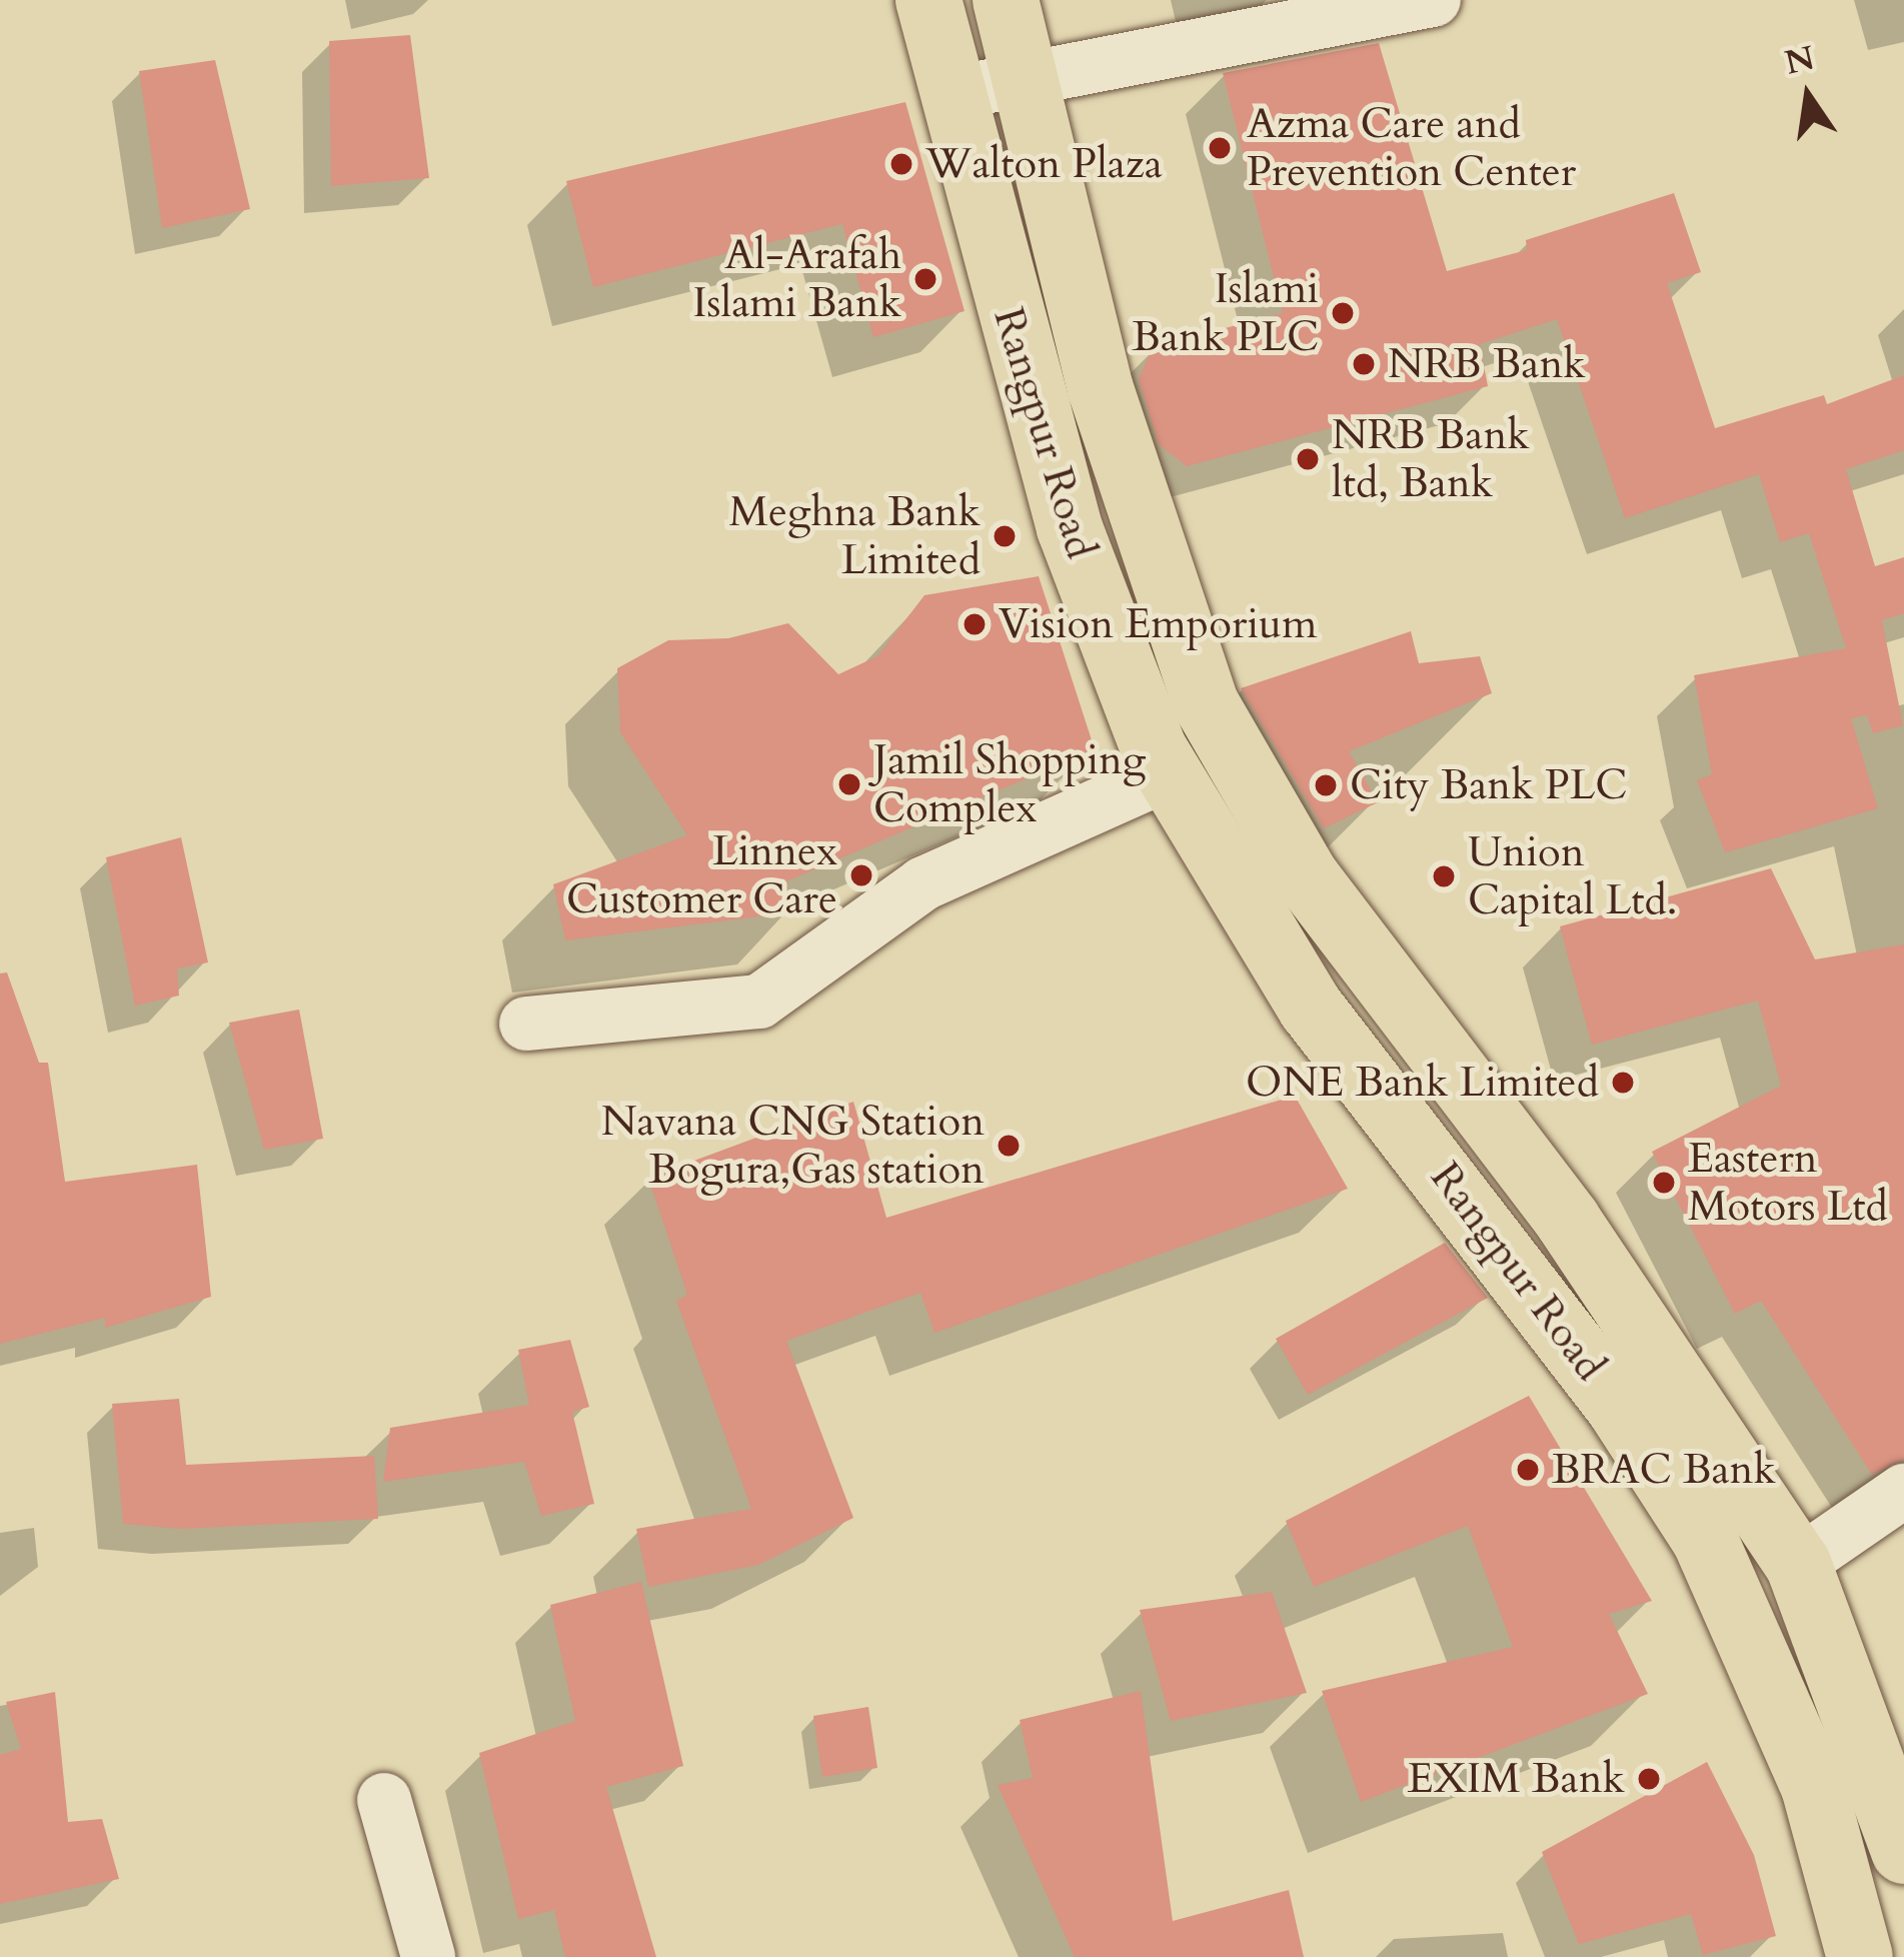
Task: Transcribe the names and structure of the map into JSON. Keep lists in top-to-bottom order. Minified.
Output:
{"streets":{"highway":["Rangpur Road"]},"places":["Azma Care and Prevention Center","Walton Plaza","Al-Arafah Islami Bank","Islami Bank PLC","NRB Bank","NRB Bank ltd, Bank","Meghna Bank Limited","Vision Emporium","Jamil Shopping Complex","City Bank PLC","Linnex Customer Care","Union Capital Ltd.","ONE Bank Limited","Navana CNG Station Bogura,Gas station","Eastern Motors Ltd","BRAC Bank","EXIM Bank"],"north":"top"}
